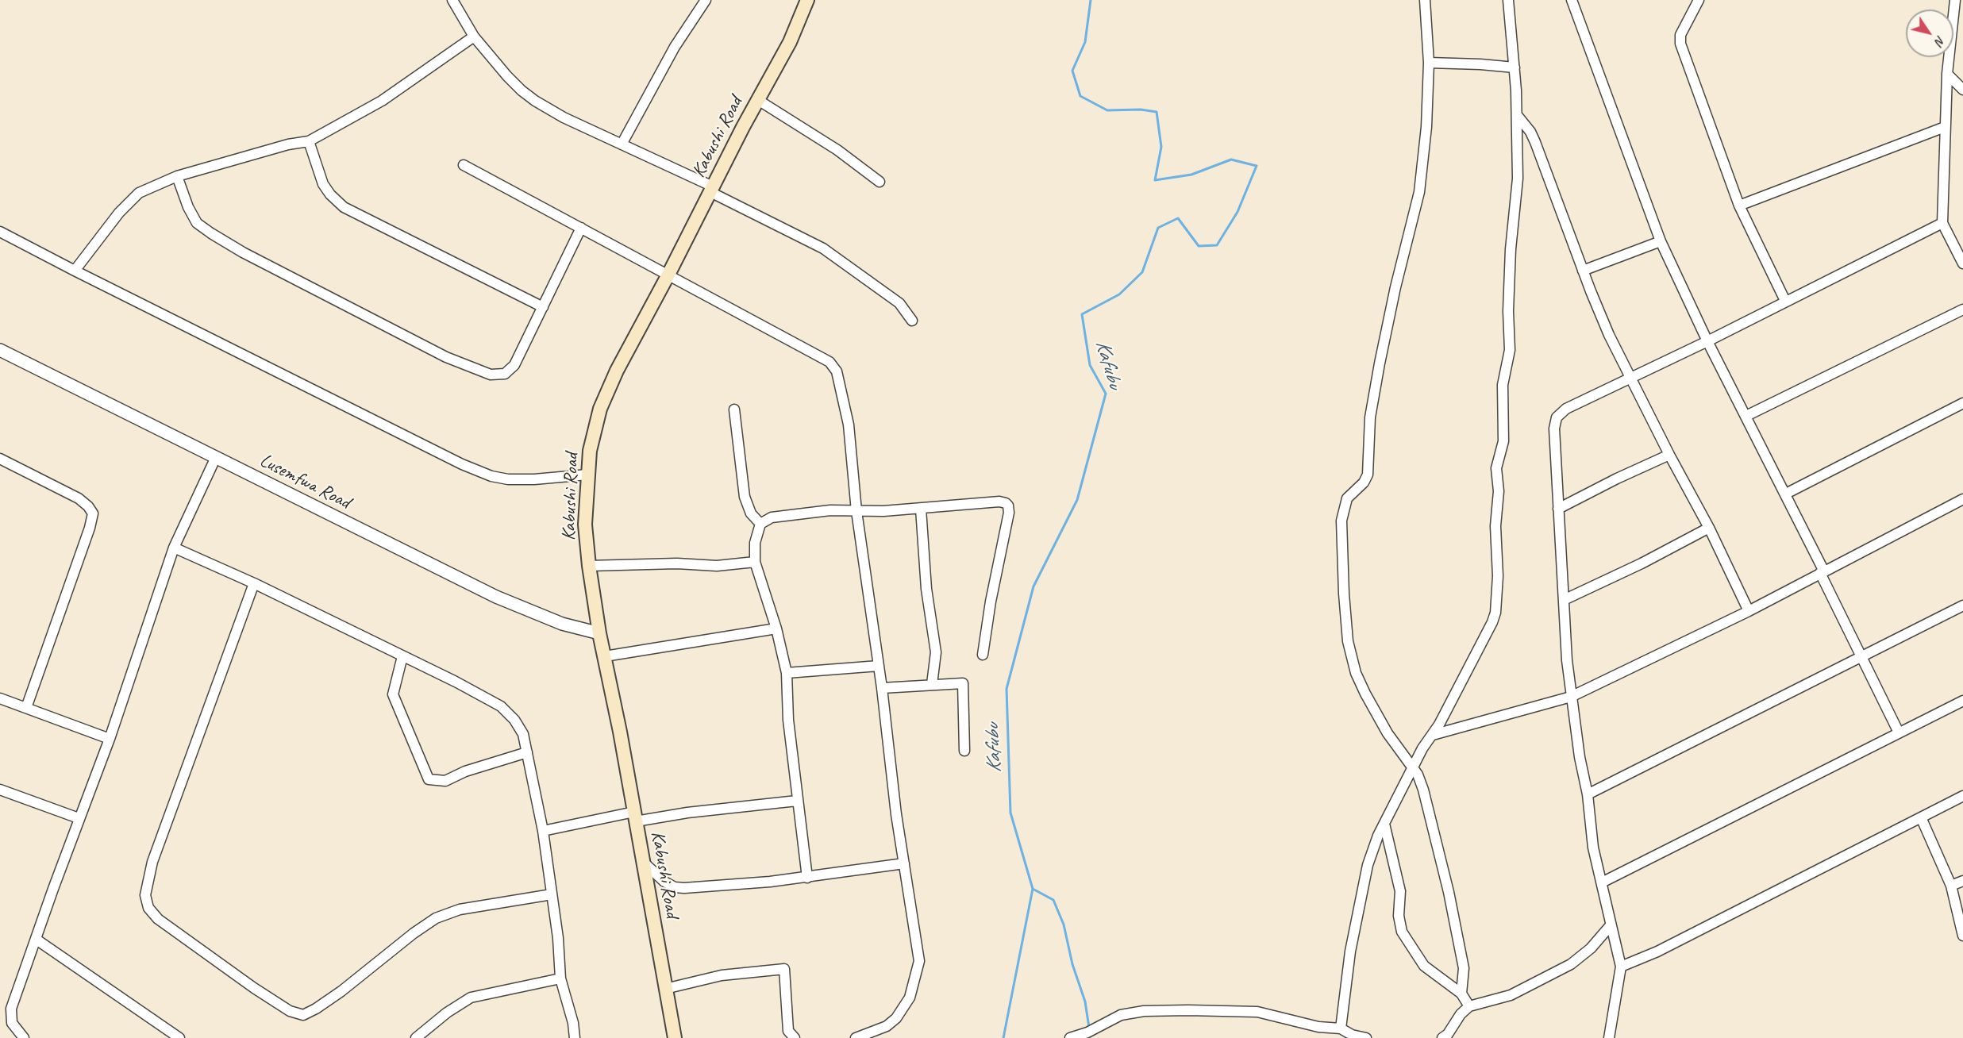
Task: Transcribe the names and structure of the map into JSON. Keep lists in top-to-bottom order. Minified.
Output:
{"streets":{"main road":["Kabushi Road"],"street":["Lusemfwa Road"]},"crossings":[["Kabushi Road","Lusemfwa Road"]],"water":["Kafubu"],"north":"bottom right"}
